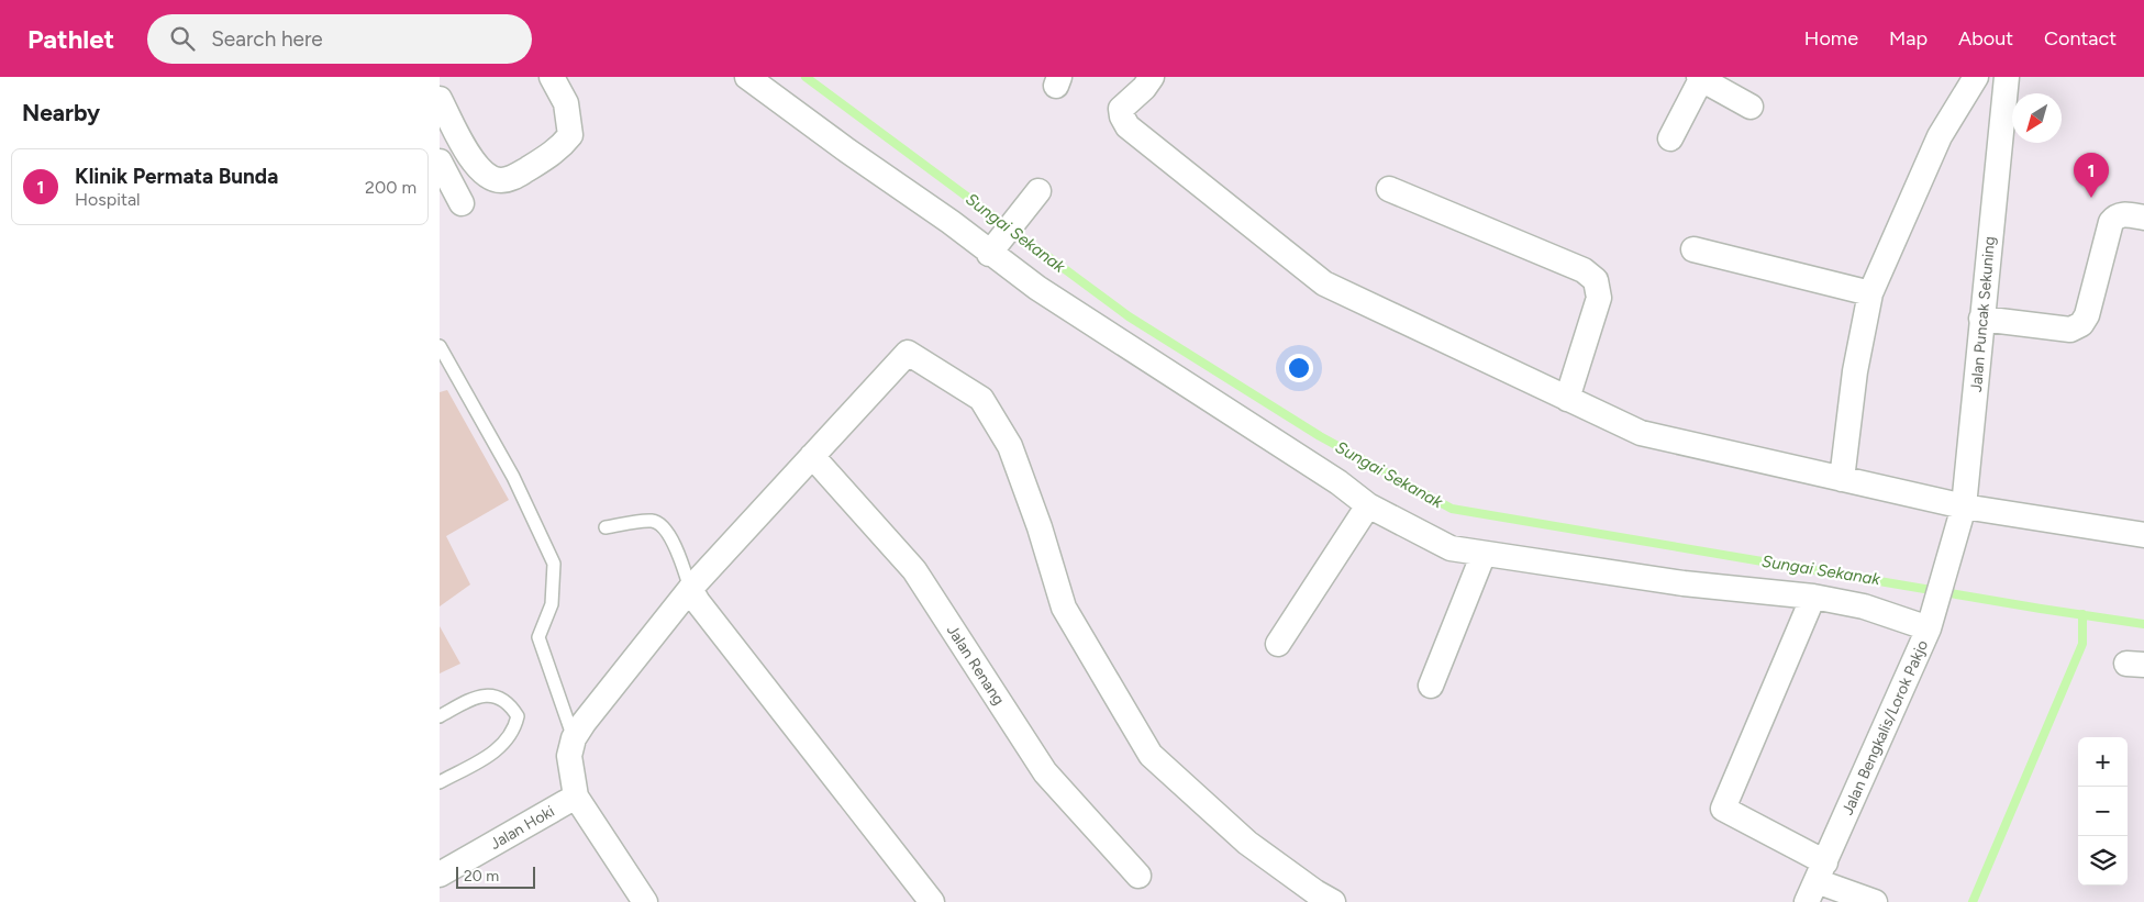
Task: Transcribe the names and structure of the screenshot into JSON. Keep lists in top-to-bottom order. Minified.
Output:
{"streets":{"street":["Jalan Puncak Sekuning","Jalan Renang","Jalan Bengkalis/Lorok Pakjo","Jalan Hoki"]},"crossings":[["Jalan Puncak Sekuning","Jalan Bengkalis/Lorok Pakjo"]],"water":["Sungai Sekanak"],"scale_bar":"20 m","north":"bottom left","page":{"header":"Pathlet","search":"Search here","nav":["Home","Map","About","Contact"],"heading":"Nearby","list":[{"mark":"1","name":"Klinik Permata Bunda","note":"Hospital","value":"200 m"}],"pins":"1","map_buttons":["+","−"],"scale":"20 m"}}
